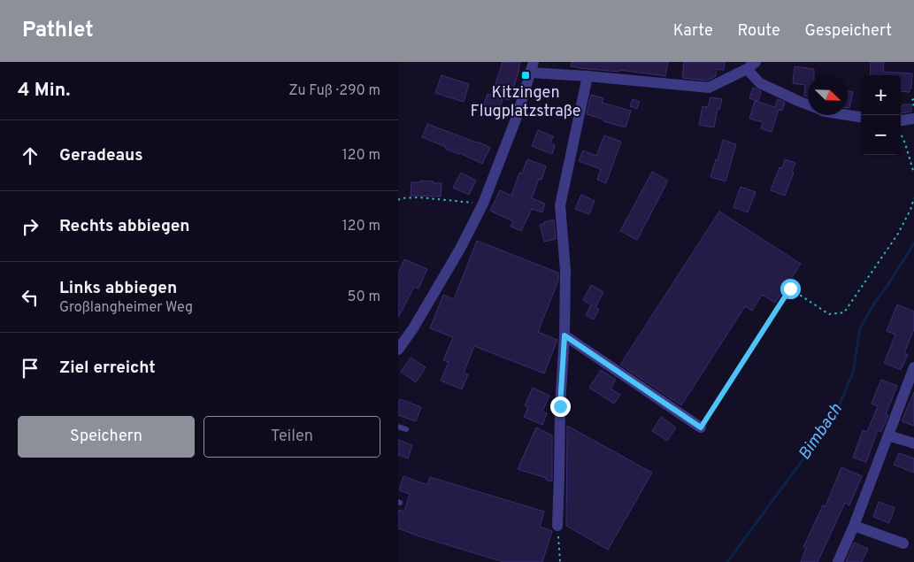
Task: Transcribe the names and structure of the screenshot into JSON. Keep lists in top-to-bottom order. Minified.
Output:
{"water":["Bimbach"],"places":{"transit":["Kitzingen Flugplatzstraße"]},"north":"bottom right","page":{"header":"Pathlet","nav":["Karte","Route","Gespeichert"],"heading":["4 Min.","Zu Fuß · 290 m"],"map_buttons":["+","−"],"list":[["Geradeaus","120 m"],["Rechts abbiegen","120 m"],["Links abbiegen","Großlangheimer Weg","50 m"],"Ziel erreicht"],"buttons":["Speichern","Teilen"]}}
